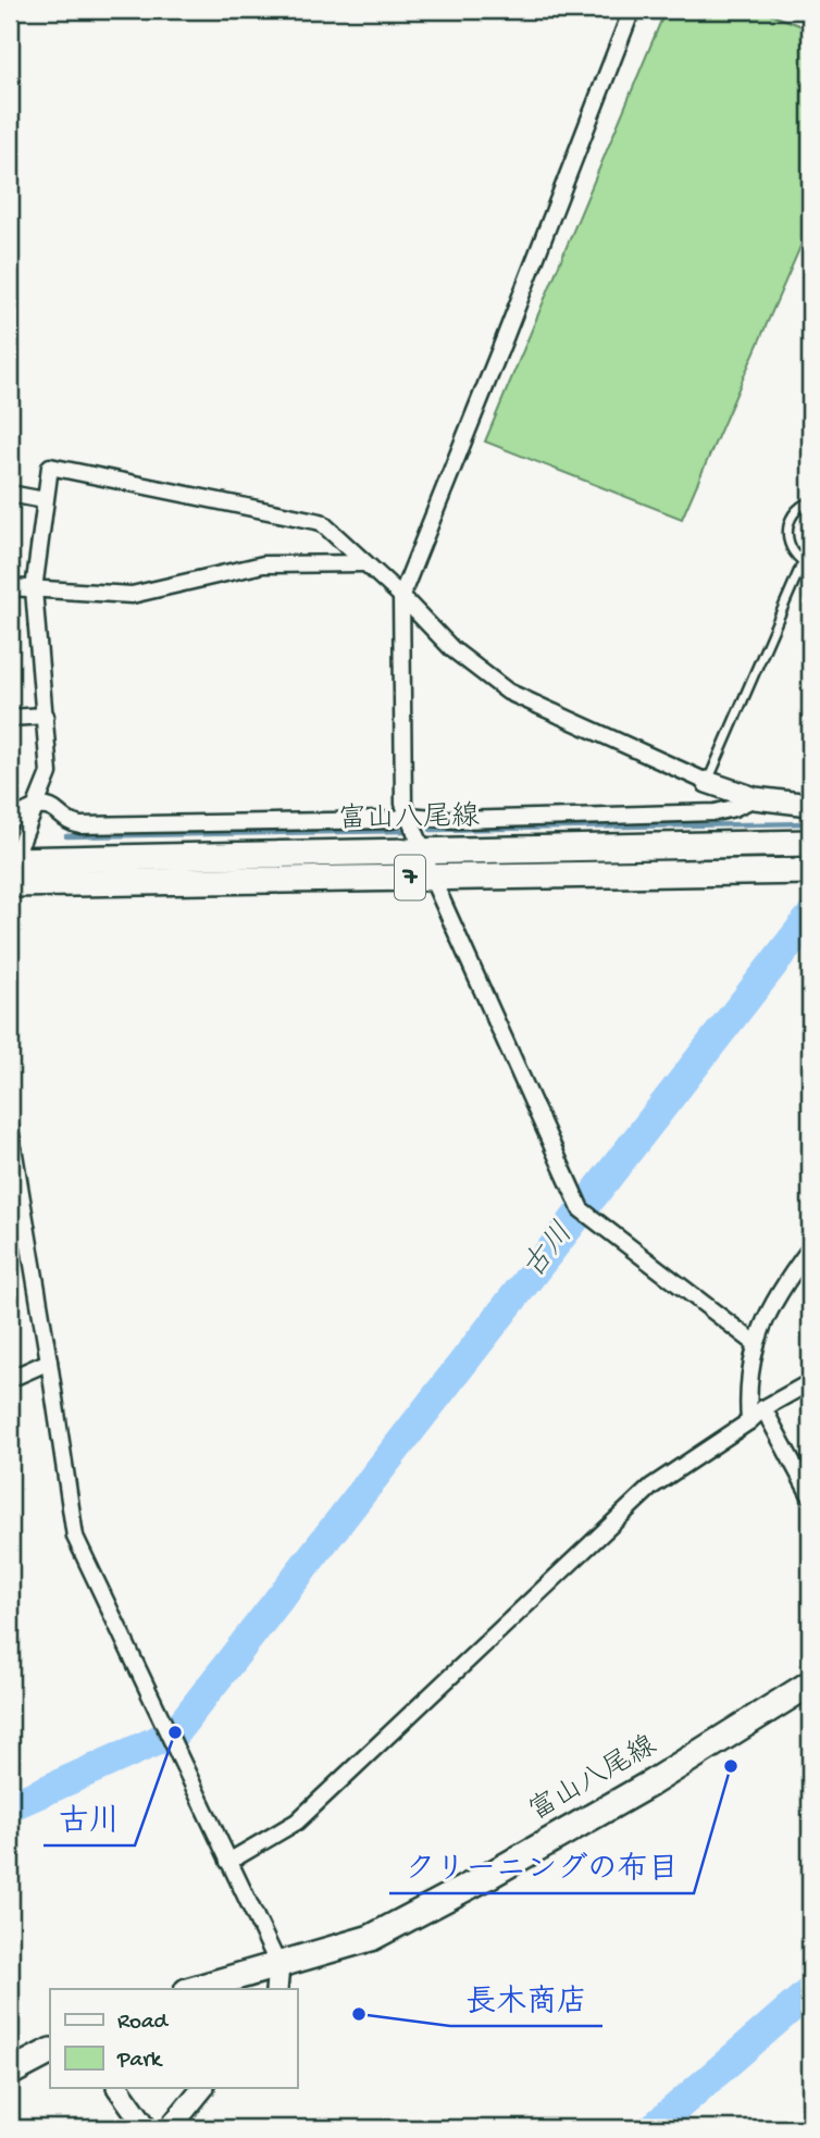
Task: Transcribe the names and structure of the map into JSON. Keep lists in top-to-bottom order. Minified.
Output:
{"streets":{"main road":["富山八尾線","7"]},"water":["古川"],"places":["古川","クリーニングの布目","長木商店"],"legend":["Road","Park"]}
